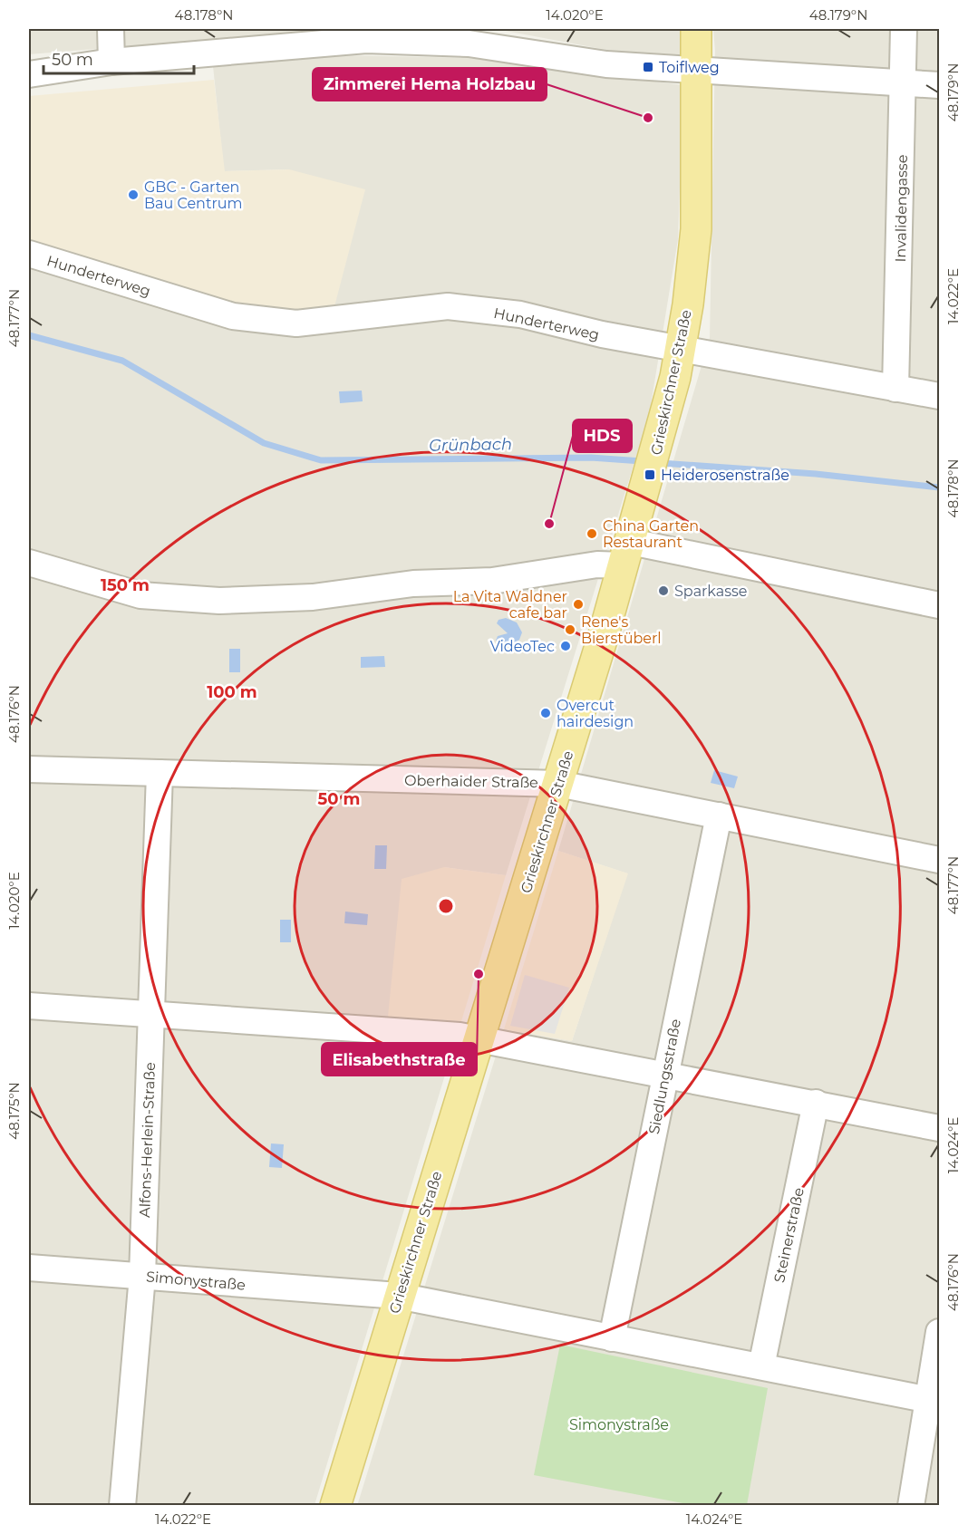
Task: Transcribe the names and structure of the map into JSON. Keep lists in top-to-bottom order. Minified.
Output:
{"streets":{"main road":["Grieskirchner Straße"],"street":["Invalidengasse","Hunderterweg","Oberhaider Straße","Siedlungsstraße","Alfons-Herlein-Straße","Steinerstraße","Simonystraße"]},"crossings":[["Invalidengasse","Hunderterweg"],["Hunderterweg","Grieskirchner Straße"],["Grieskirchner Straße","Oberhaider Straße"],["Grieskirchner Straße","Simonystraße"],["Oberhaider Straße","Siedlungsstraße"],["Oberhaider Straße","Alfons-Herlein-Straße"],["Siedlungsstraße","Simonystraße"],["Alfons-Herlein-Straße","Simonystraße"],["Steinerstraße","Simonystraße"]],"water":["Grünbach"],"parks":["Simonystraße"],"places":{"transit":["Toiflweg","Heiderosenstraße"],"other":["Zimmerei Hema Holzbau","GBC - Garten Bau Centrum","HDS","China Garten Restaurant","Sparkasse","La Vita Waldner cafe bar","Rene's Bierstüberl","VideoTec","Overcut hairdesign","Elisabethstraße"]},"scale_bar":"50 m","coordinates":["48.178°N","14.020°E","48.179°N","14.022°E","48.177°N","48.176°N","48.175°N","14.024°E"],"rings":["150 m","100 m","50 m"]}
